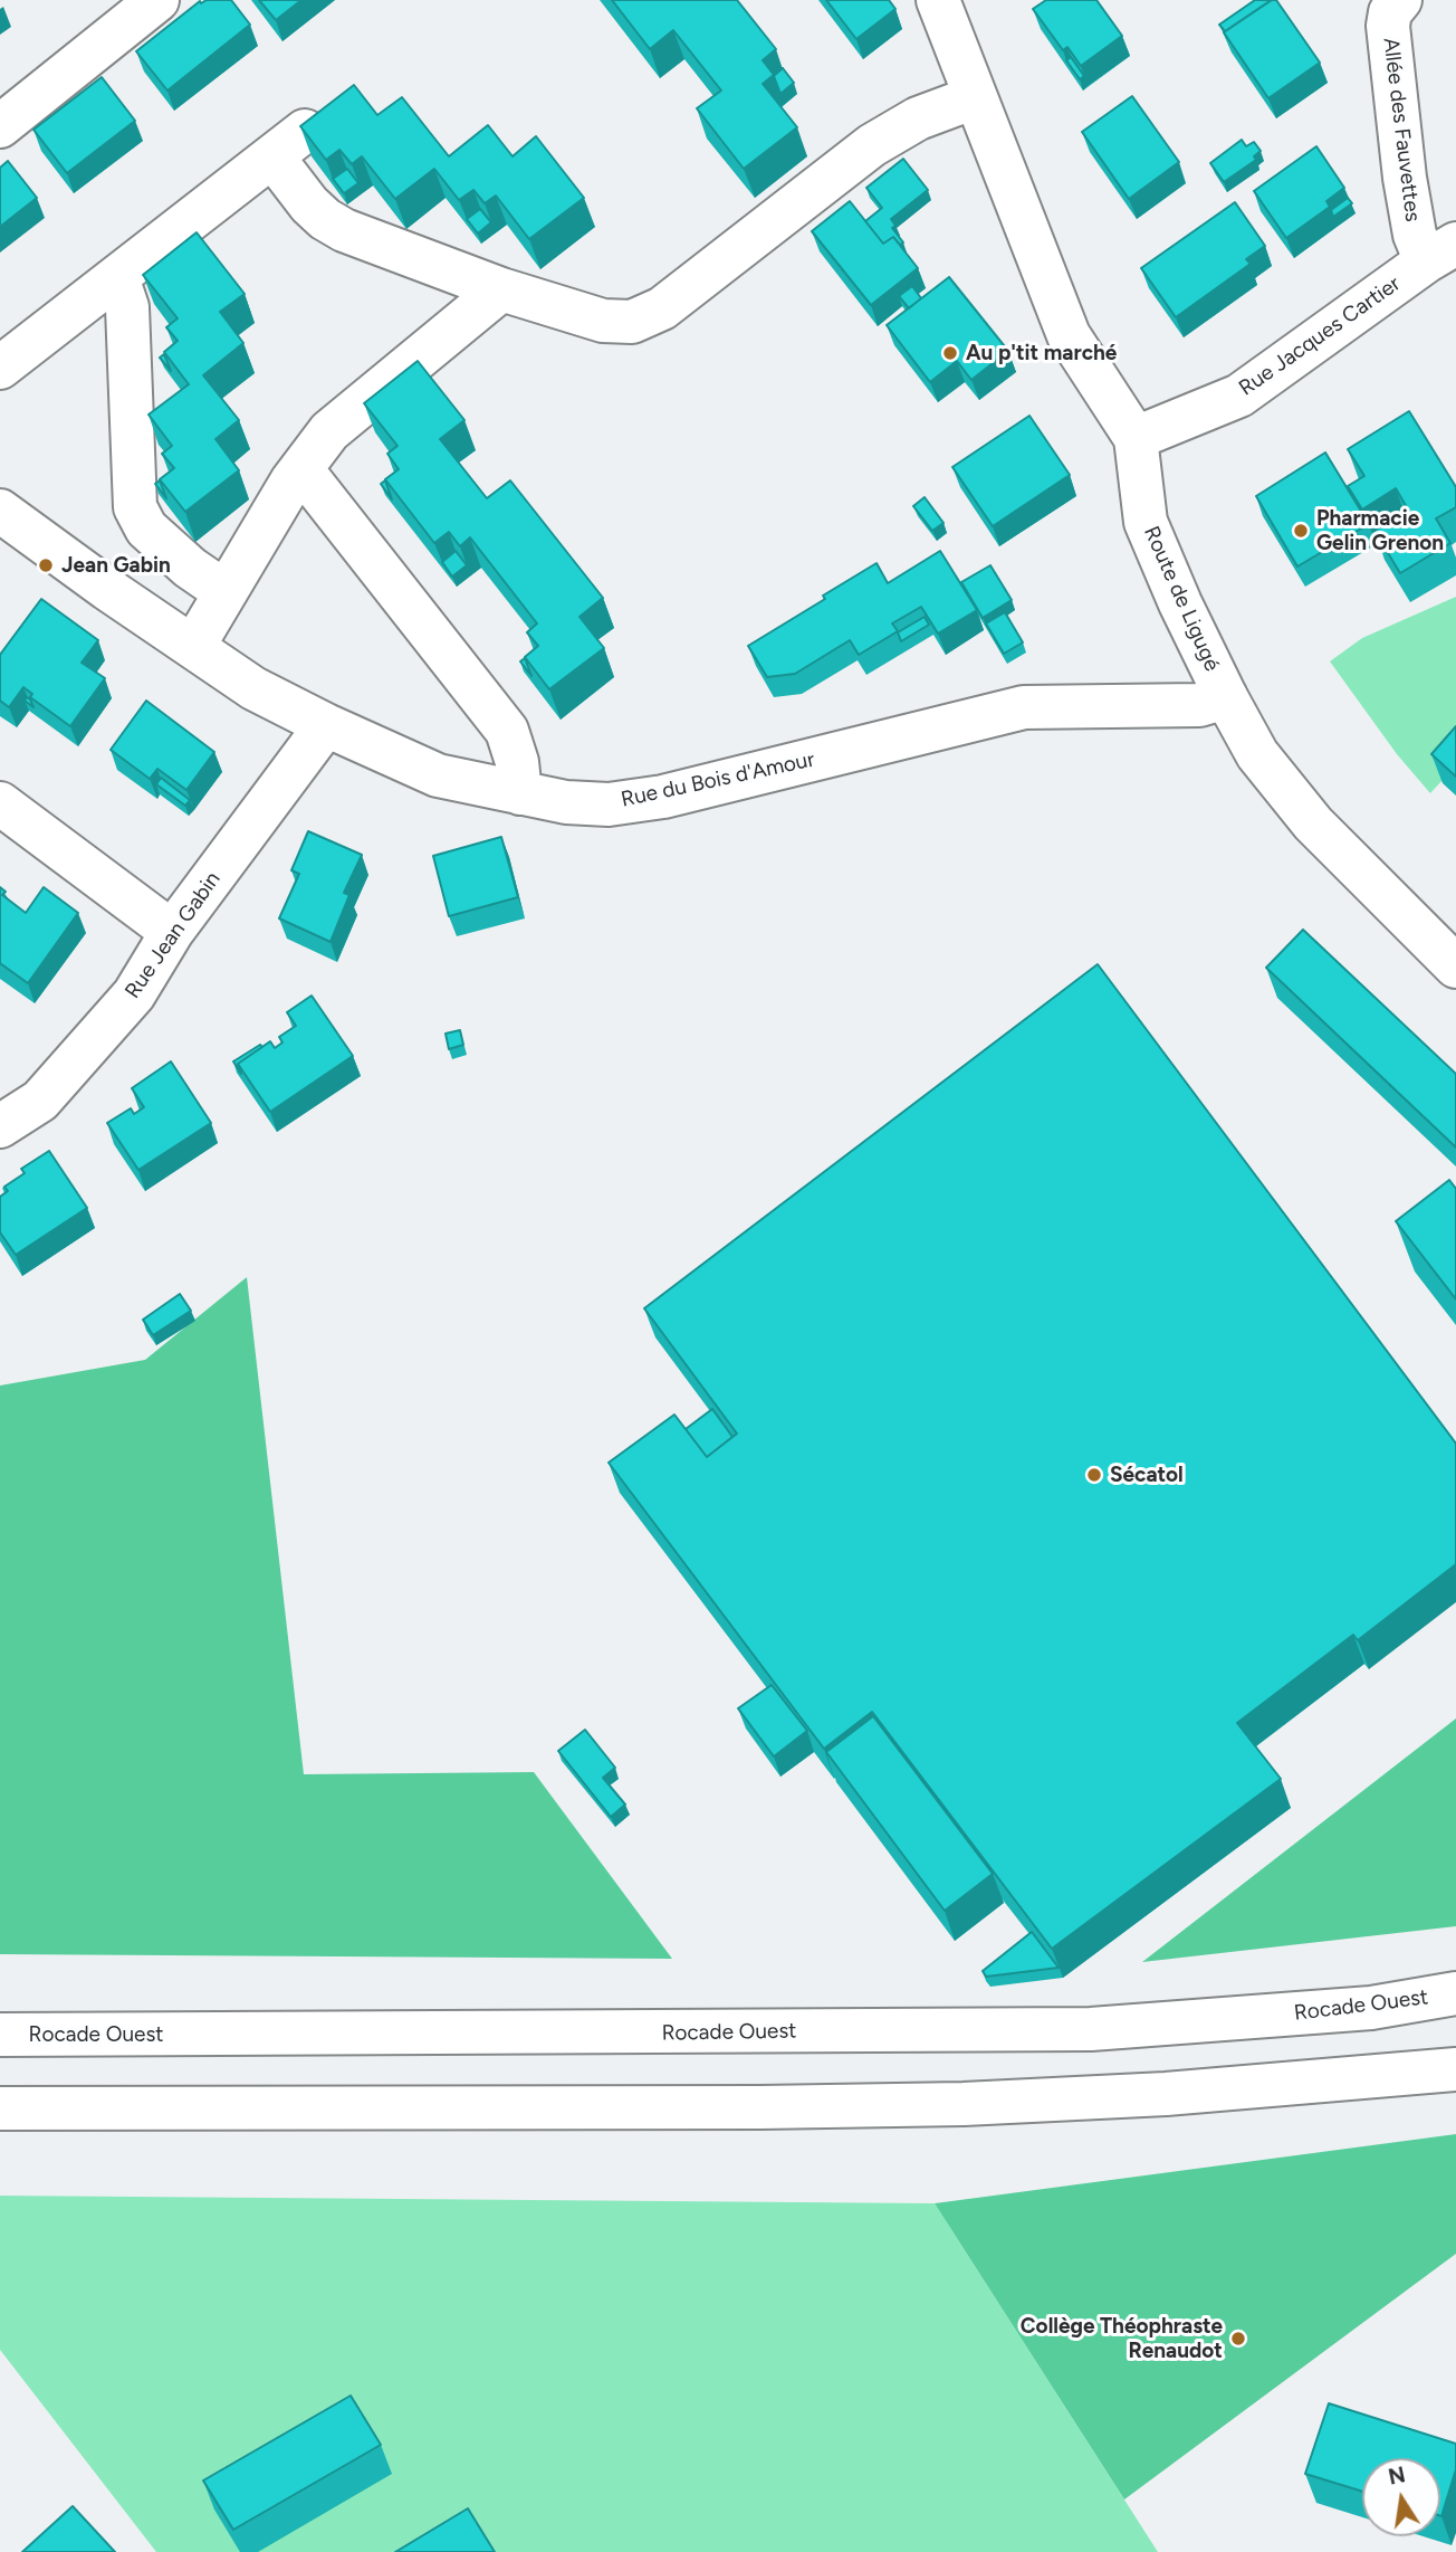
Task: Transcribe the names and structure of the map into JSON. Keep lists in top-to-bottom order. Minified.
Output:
{"streets":{"street":["Allée des Fauvettes","Rue Jacques Cartier","Route de Ligugé","Rue du Bois d'Amour","Rue Jean Gabin","Rocade Ouest"]},"crossings":[["Allée des Fauvettes","Rue Jacques Cartier"],["Rue Jacques Cartier","Route de Ligugé"],["Route de Ligugé","Rue du Bois d'Amour"],["Rue du Bois d'Amour","Rue Jean Gabin"]],"places":["Au p'tit marché","Pharmacie Gelin Grenon","Jean Gabin","Sécatol","Collège Théophraste Renaudot"],"north":"top"}
